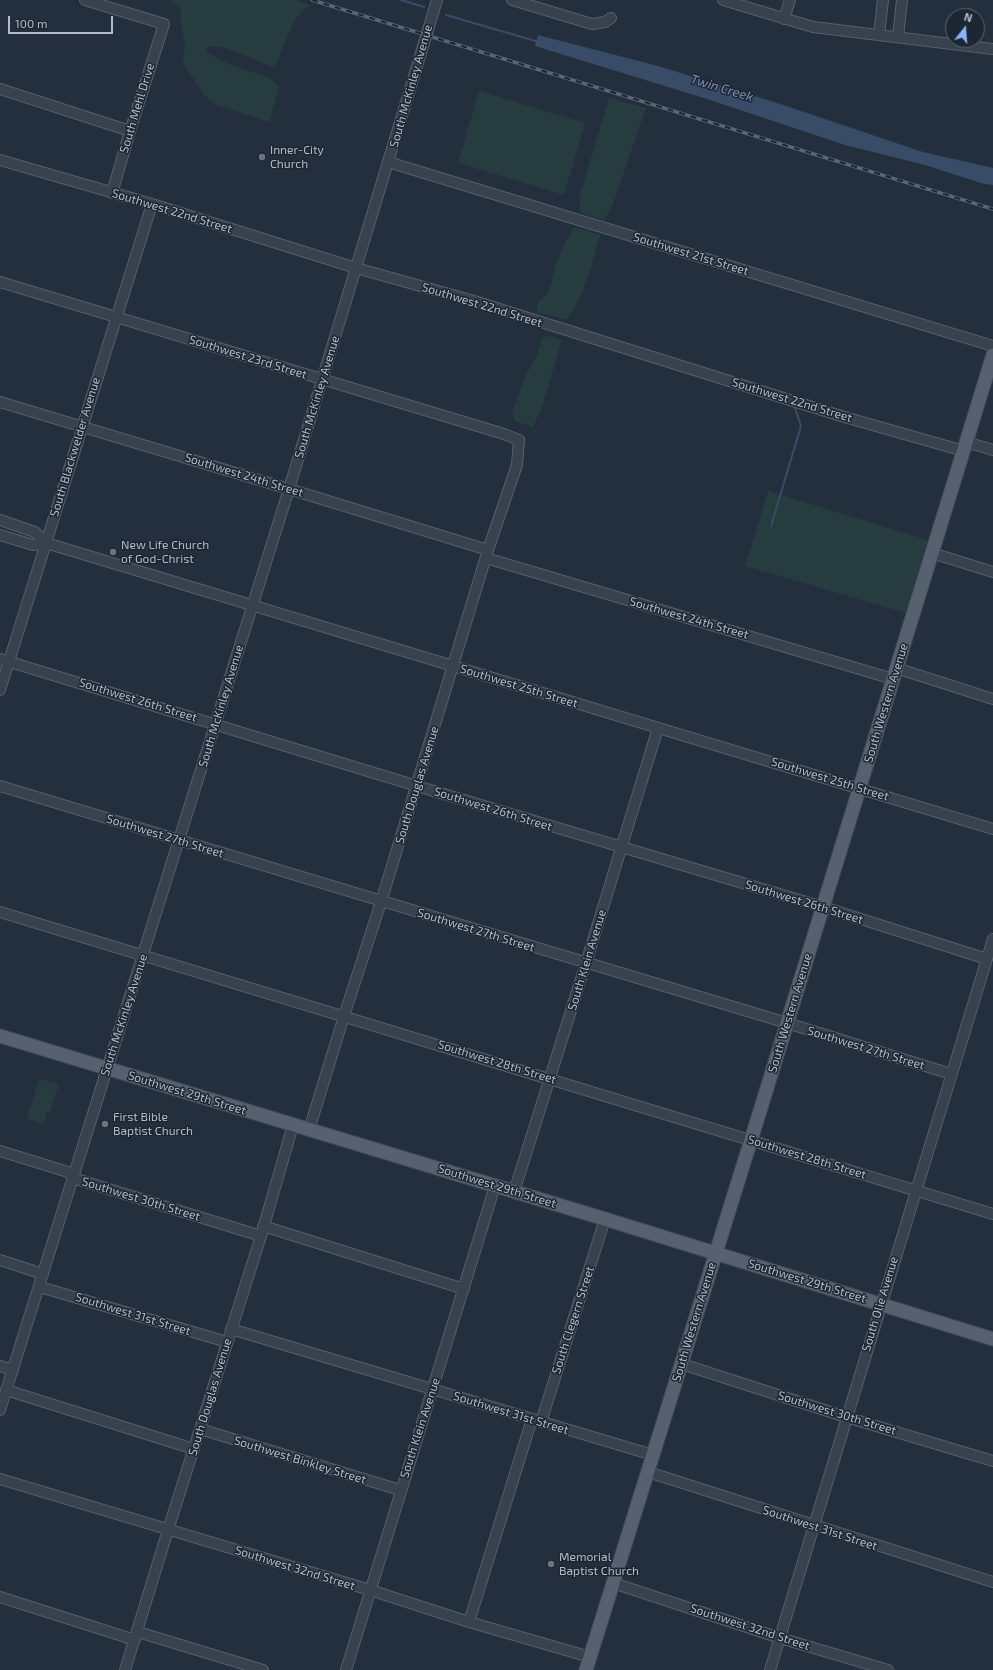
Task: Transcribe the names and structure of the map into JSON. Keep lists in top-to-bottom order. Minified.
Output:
{"streets":{"main road":["South Western Avenue","Southwest 29th Street"],"street":["South McKinley Avenue","South Mehl Drive","Southwest 22nd Street","Southwest 21st Street","Southwest 23rd Street","South Blackwelder Avenue","Southwest 24th Street","Southwest 25th Street","Southwest 26th Street","South Douglas Avenue","Southwest 27th Street","South Klein Avenue","Southwest 28th Street","Southwest 30th Street","South Olie Avenue","Southwest 31st Street","South Clegern Street","Southwest Binkley Street","Southwest 32nd Street"]},"crossings":[["South McKinley Avenue","Southwest 22nd Street"],["South McKinley Avenue","Southwest 21st Street"],["South McKinley Avenue","Southwest 23rd Street"],["South McKinley Avenue","Southwest 24th Street"],["South McKinley Avenue","Southwest 25th Street"],["South McKinley Avenue","Southwest 26th Street"],["South McKinley Avenue","Southwest 27th Street"],["South McKinley Avenue","Southwest 28th Street"],["South McKinley Avenue","Southwest 29th Street"],["South McKinley Avenue","Southwest 30th Street"],["South McKinley Avenue","Southwest 31st Street"],["South Mehl Drive","Southwest 22nd Street"],["Southwest 22nd Street","South Blackwelder Avenue"],["Southwest 22nd Street","South Western Avenue"],["Southwest 23rd Street","South Blackwelder Avenue"],["Southwest 23rd Street","South Douglas Avenue"],["South Blackwelder Avenue","Southwest 24th Street"],["South Blackwelder Avenue","Southwest 25th Street"],["South Blackwelder Avenue","Southwest 26th Street"],["Southwest 24th Street","South Western Avenue"],["Southwest 24th Street","South Douglas Avenue"],["Southwest 25th Street","South Western Avenue"],["Southwest 25th Street","South Douglas Avenue"],["Southwest 25th Street","South Klein Avenue"],["Southwest 26th Street","South Western Avenue"],["Southwest 26th Street","South Douglas Avenue"],["Southwest 26th Street","South Klein Avenue"],["Southwest 26th Street","South Olie Avenue"],["South Western Avenue","Southwest 27th Street"],["South Western Avenue","Southwest 28th Street"],["South Western Avenue","Southwest 29th Street"],["South Western Avenue","Southwest 30th Street"],["South Western Avenue","Southwest 31st Street"],["South Western Avenue","Southwest 32nd Street"],["South Douglas Avenue","Southwest 27th Street"],["South Douglas Avenue","Southwest 28th Street"],["South Douglas Avenue","Southwest 29th Street"],["South Douglas Avenue","Southwest 30th Street"],["South Douglas Avenue","Southwest 31st Street"],["South Douglas Avenue","Southwest Binkley Street"],["South Douglas Avenue","Southwest 32nd Street"],["Southwest 27th Street","South Klein Avenue"],["Southwest 27th Street","South Olie Avenue"],["South Klein Avenue","Southwest 28th Street"],["South Klein Avenue","Southwest 29th Street"],["South Klein Avenue","Southwest 30th Street"],["South Klein Avenue","Southwest 31st Street"],["South Klein Avenue","Southwest Binkley Street"],["South Klein Avenue","Southwest 32nd Street"],["Southwest 28th Street","South Olie Avenue"],["Southwest 29th Street","South Olie Avenue"],["Southwest 29th Street","South Clegern Street"],["Southwest 30th Street","South Olie Avenue"],["South Olie Avenue","Southwest 31st Street"],["South Olie Avenue","Southwest 32nd Street"],["Southwest 31st Street","South Clegern Street"],["South Clegern Street","Southwest 32nd Street"]],"water":["Twin Creek"],"places":["Inner-City Church","New Life Church of God-Christ","First Bible Baptist Church","Memorial Baptist Church"],"scale_bar":"100 m","north":"top"}
